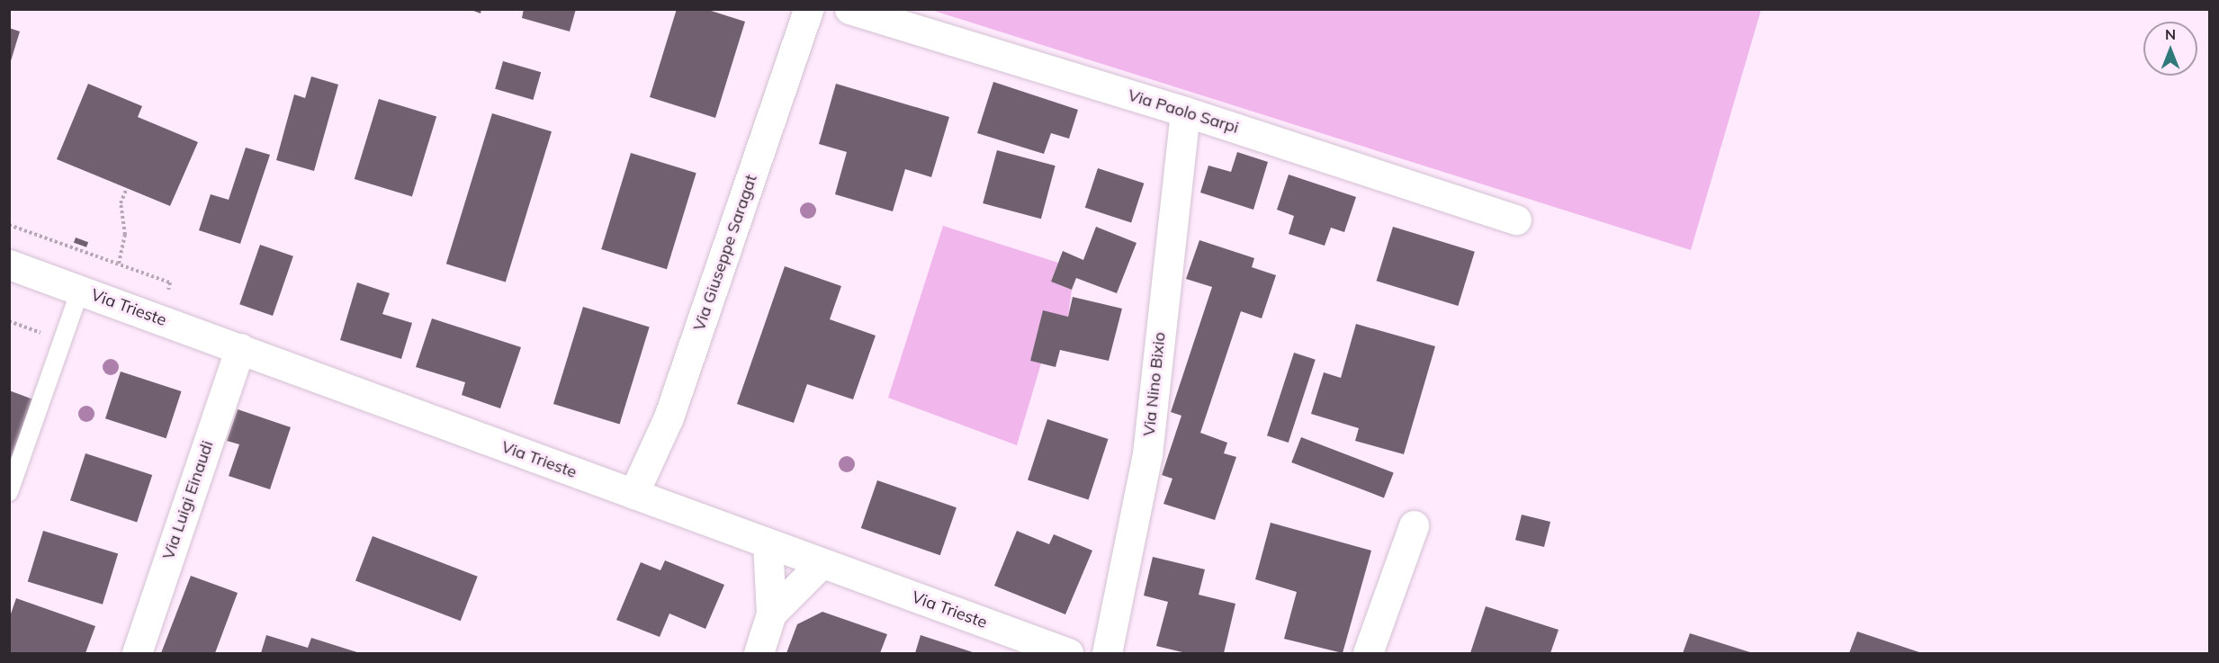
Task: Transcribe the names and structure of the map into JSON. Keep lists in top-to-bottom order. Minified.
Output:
{"streets":{"street":["Via Paolo Sarpi","Via Giuseppe Saragat","Via Trieste","Via Nino Bixio","Via Luigi Einaudi"]},"crossings":[["Via Paolo Sarpi","Via Nino Bixio"],["Via Giuseppe Saragat","Via Trieste"],["Via Trieste","Via Luigi Einaudi"]],"north":"top"}
